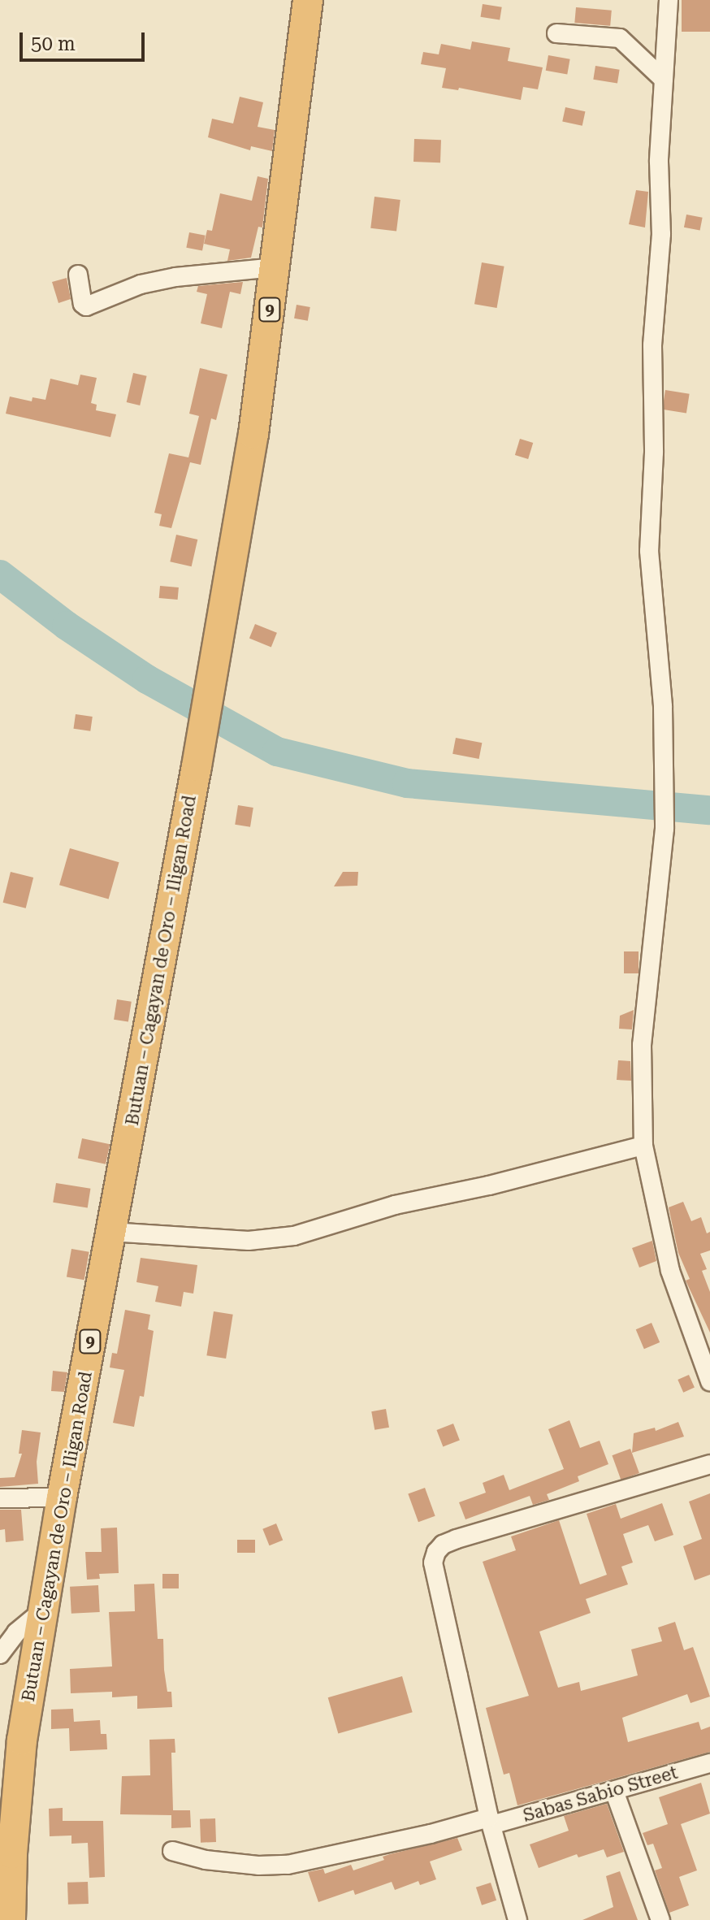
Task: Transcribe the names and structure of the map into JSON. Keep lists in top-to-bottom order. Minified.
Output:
{"streets":{"highway":["9","Butuan – Cagayan de Oro – Iligan Road"],"street":["Sabas Sabio Street"]},"scale_bar":"50 m"}
